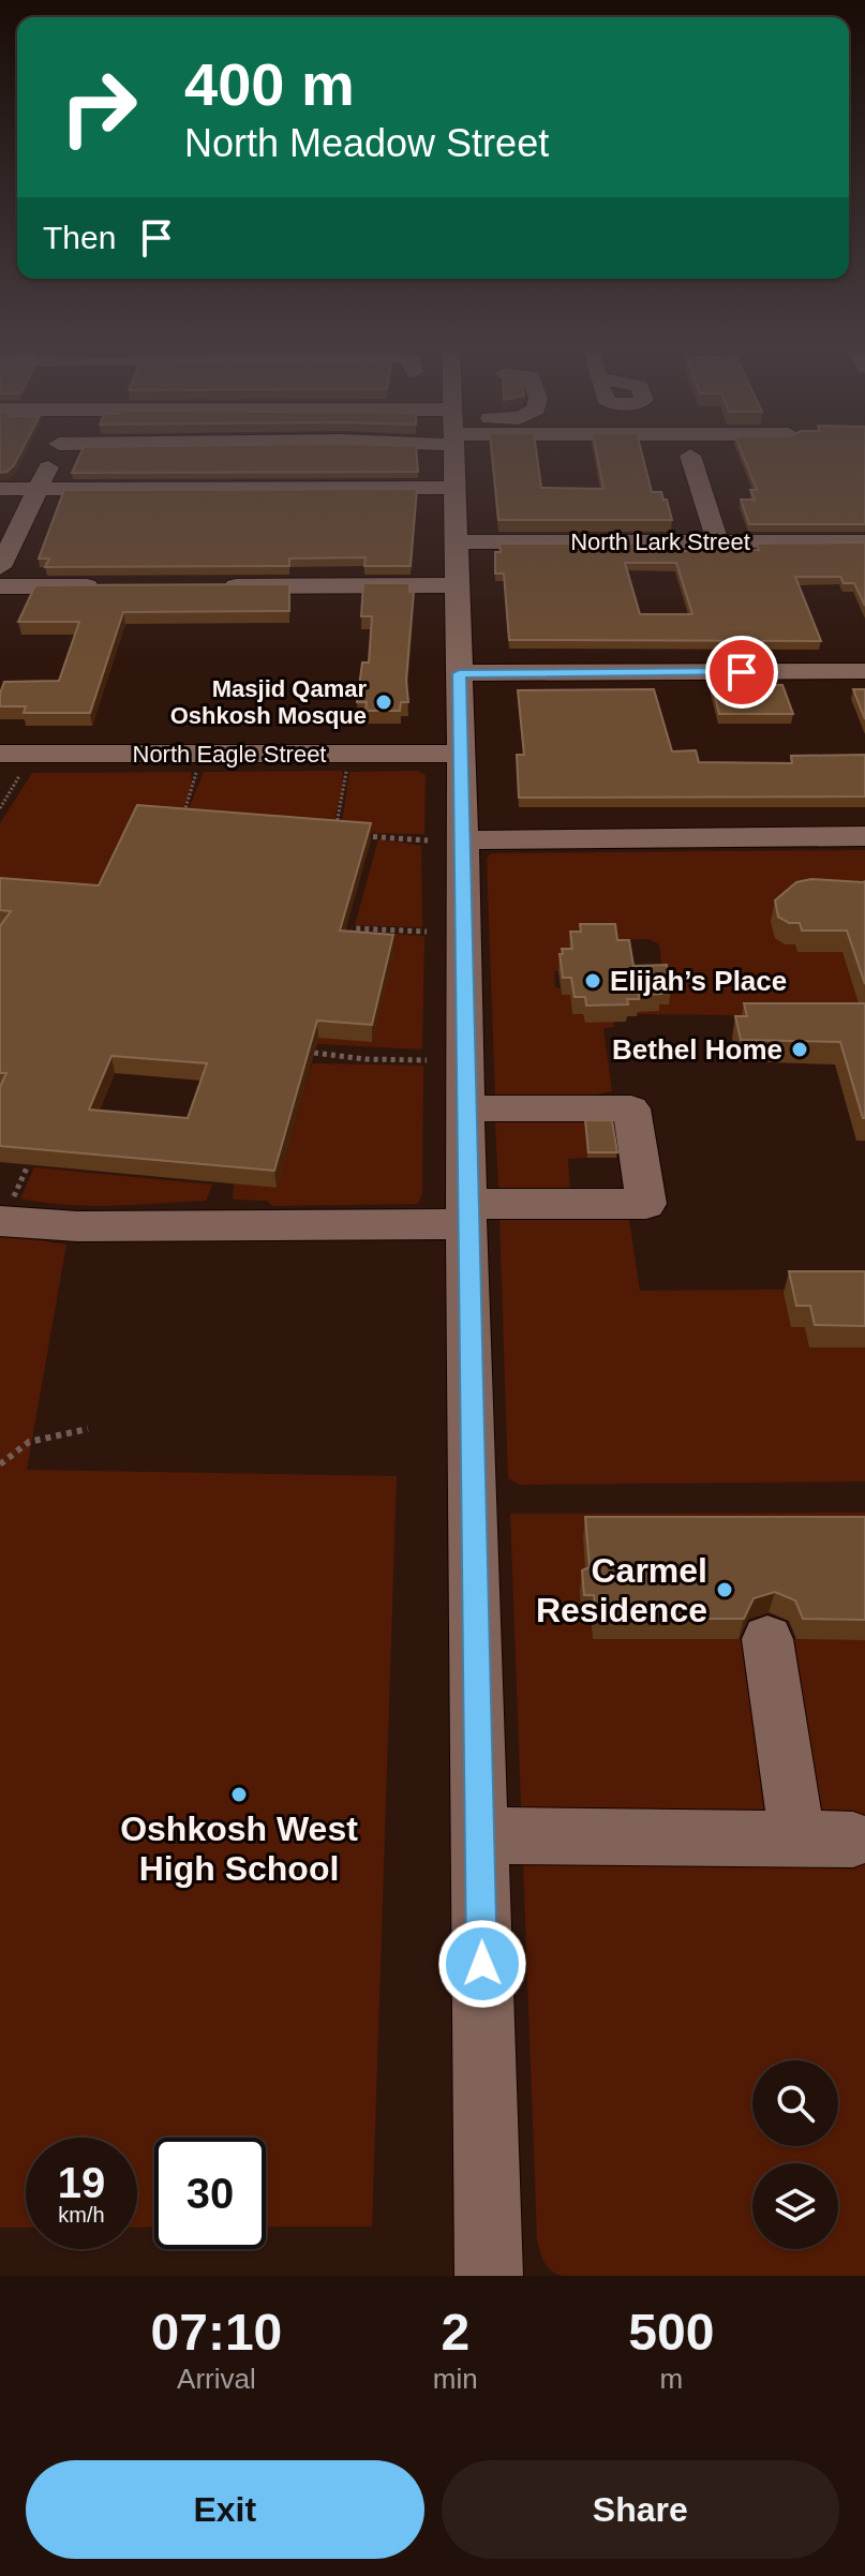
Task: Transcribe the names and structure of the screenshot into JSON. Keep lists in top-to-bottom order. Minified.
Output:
{"streets":{"street":["North Lark Street","North Eagle Street"]},"places":["Masjid Qamar Oshkosh Mosque","Elijah’s Place","Bethel Home","Carmel Residence","Oshkosh West High School"],"page":{"turn":["400 m","North Meadow Street"],"then":"Then","speed":"19 km/h","limit":"30","eta":["07:10","Arrival","2","min","500","m"],"buttons":["Exit","Share"]}}
